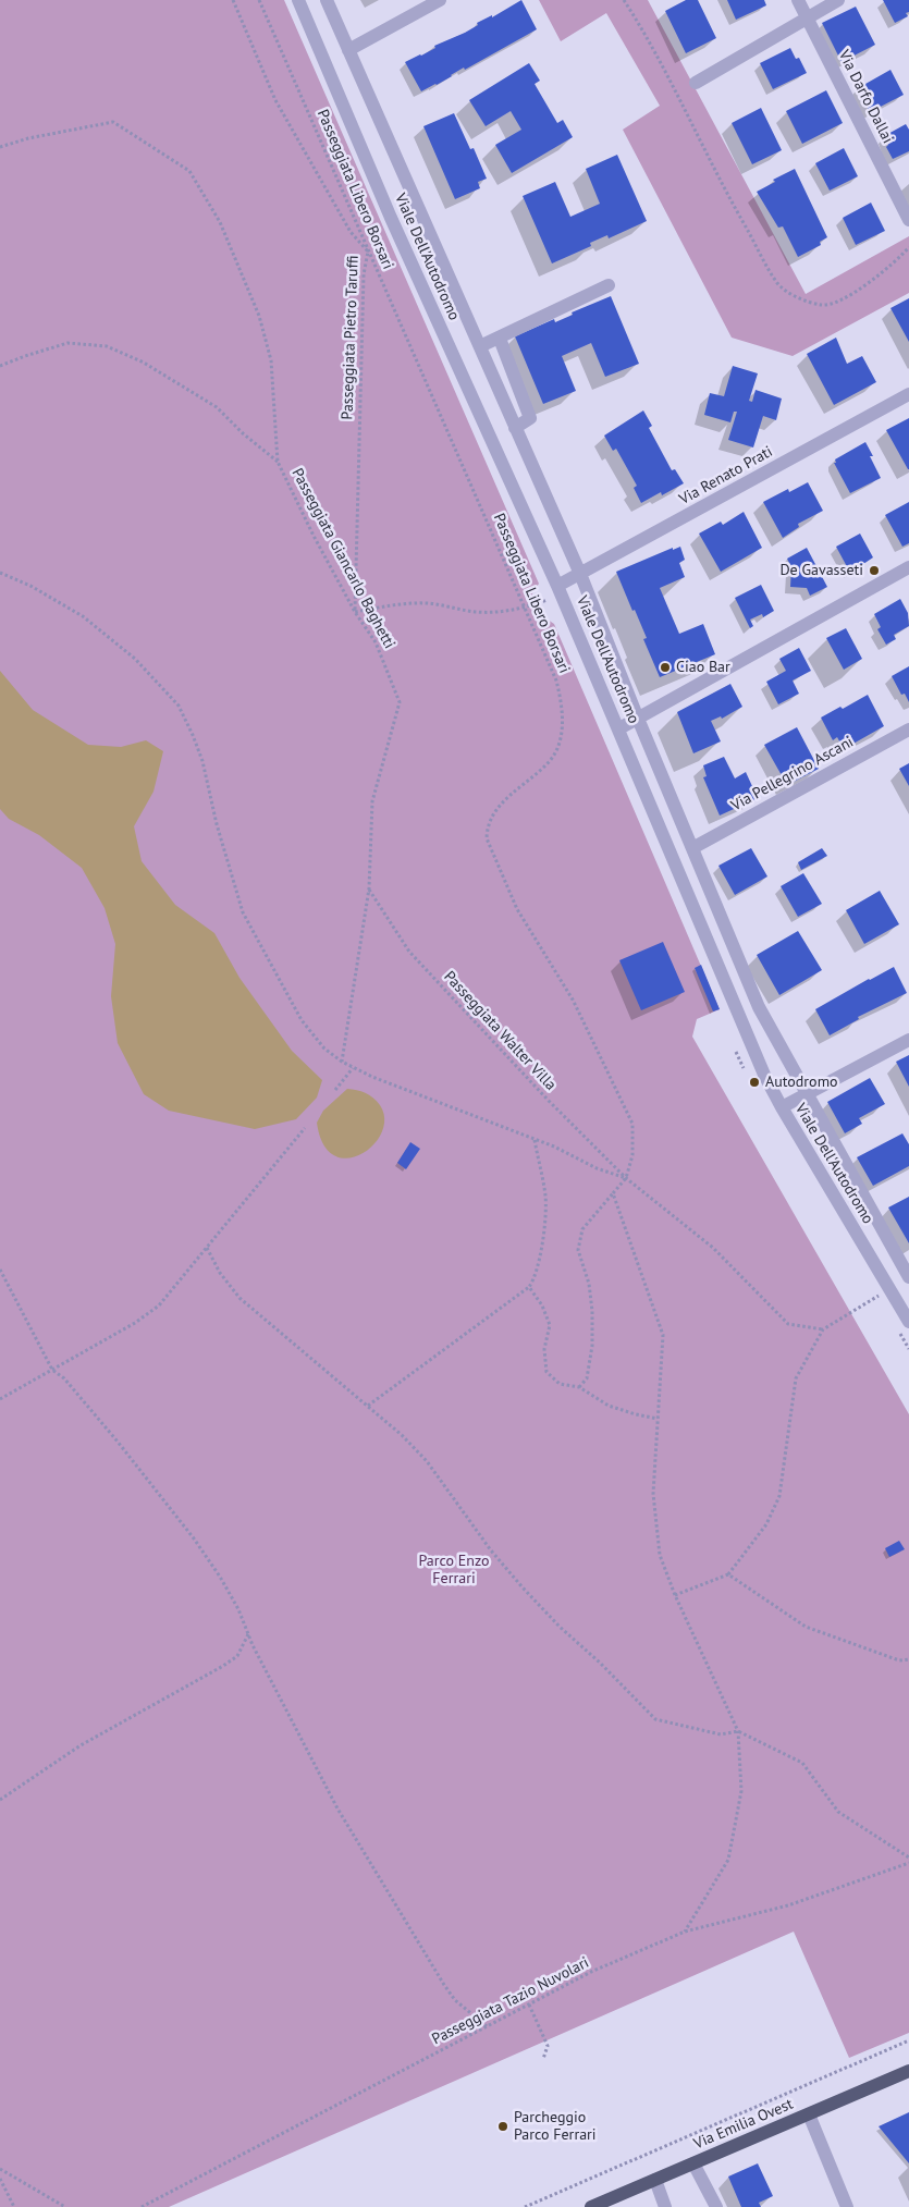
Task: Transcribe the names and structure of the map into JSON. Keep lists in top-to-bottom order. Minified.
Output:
{"streets":{"main road":["Via Emilia Ovest"],"street":["Via Darfo Dallai","Viale Dell'Autodromo","Via Renato Prati","Via Pellegrino Ascani"],"path":["Passeggiata Libero Borsari","Passeggiata Pietro Taruffi","Passeggiata Giancarlo Baghetti","Passeggiata Walter Villa","Passeggiata Tazio Nuvolari"]},"crossings":[["Passeggiata Libero Borsari","Passeggiata Pietro Taruffi"],["Passeggiata Libero Borsari","Passeggiata Walter Villa"],["Viale Dell'Autodromo","Via Renato Prati"],["Viale Dell'Autodromo","Via Pellegrino Ascani"],["Passeggiata Pietro Taruffi","Passeggiata Giancarlo Baghetti"],["Passeggiata Giancarlo Baghetti","Passeggiata Walter Villa"]],"parks":["Parco Enzo Ferrari"],"places":["De Gavasseti","Ciao Bar","Autodromo","Parcheggio Parco Ferrari"]}
